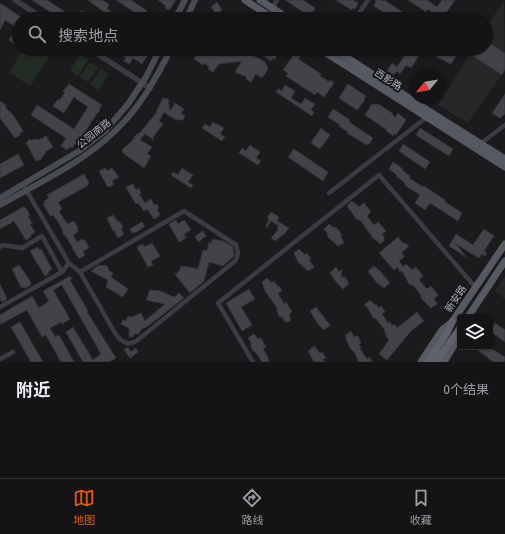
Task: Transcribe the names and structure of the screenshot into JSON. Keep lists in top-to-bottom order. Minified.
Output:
{"streets":{"main road":["西影路","公园南路","新安路"]},"north":"bottom left","page":{"search":"搜索地点","heading":["附近","0个结果"],"nav":["地图","路线","收藏"]}}
